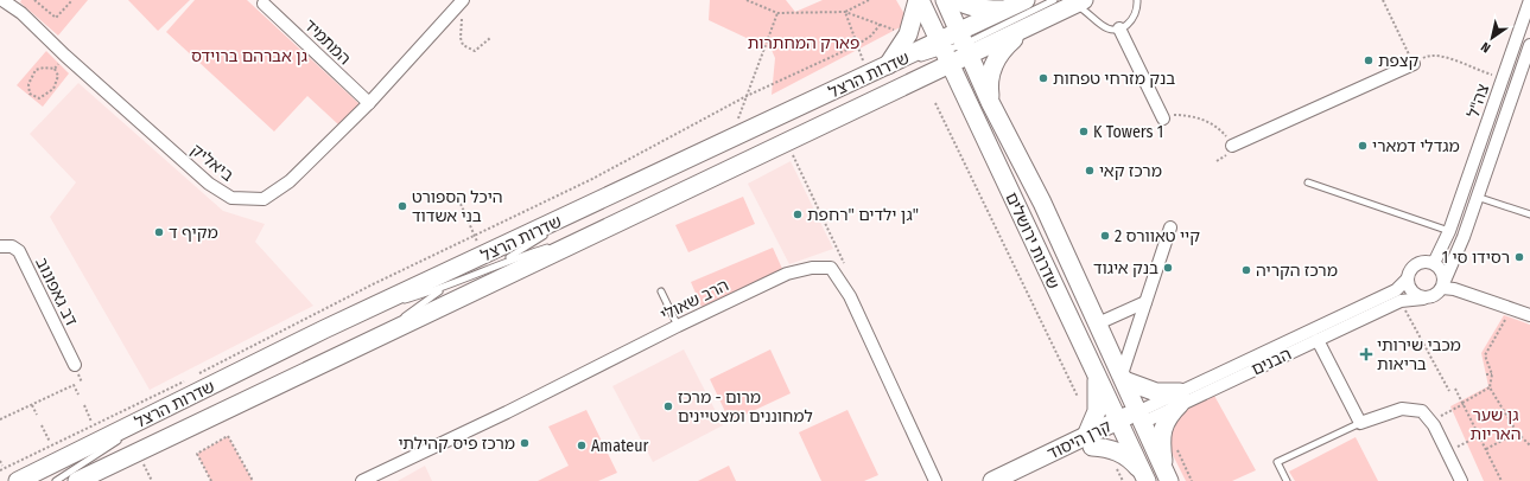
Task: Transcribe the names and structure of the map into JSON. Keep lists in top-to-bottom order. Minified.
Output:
{"streets":{"main road":["שדרות הרצל","שדרות ירושלים","קרן היסוד"],"street":["המתמיד","צה\"ל","ביאליק","דב גאפונוב","הרב שאולי","הבנים"]},"crossings":[["המתמיד","ביאליק"],["שדרות הרצל","שדרות ירושלים"],["צה\"ל","הבנים"],["שדרות ירושלים","הבנים"],["שדרות ירושלים","קרן היסוד"],["הבנים","קרן היסוד"]],"parks":["פארק המחתרות","גן אברהם ברוידס","גן שער האריות"],"places":{"other":["קצפת","בנק מזרחי טפחות","K Towers 1","מגדלי דמארי","מרכז קאי","היכל הספורט בני אשדוד","גן ילדים \"רחפת\"","מקיף ד","קיי טאוורס 2","רסידו סי 1","בנק איגוד","מרכז הקריה","מרום - מרכז למחוננים ומצטיינים","מרכז פיס קהילתי","Amateur"],"health":["מכבי שירותי בריאות"]},"north":"bottom left"}
